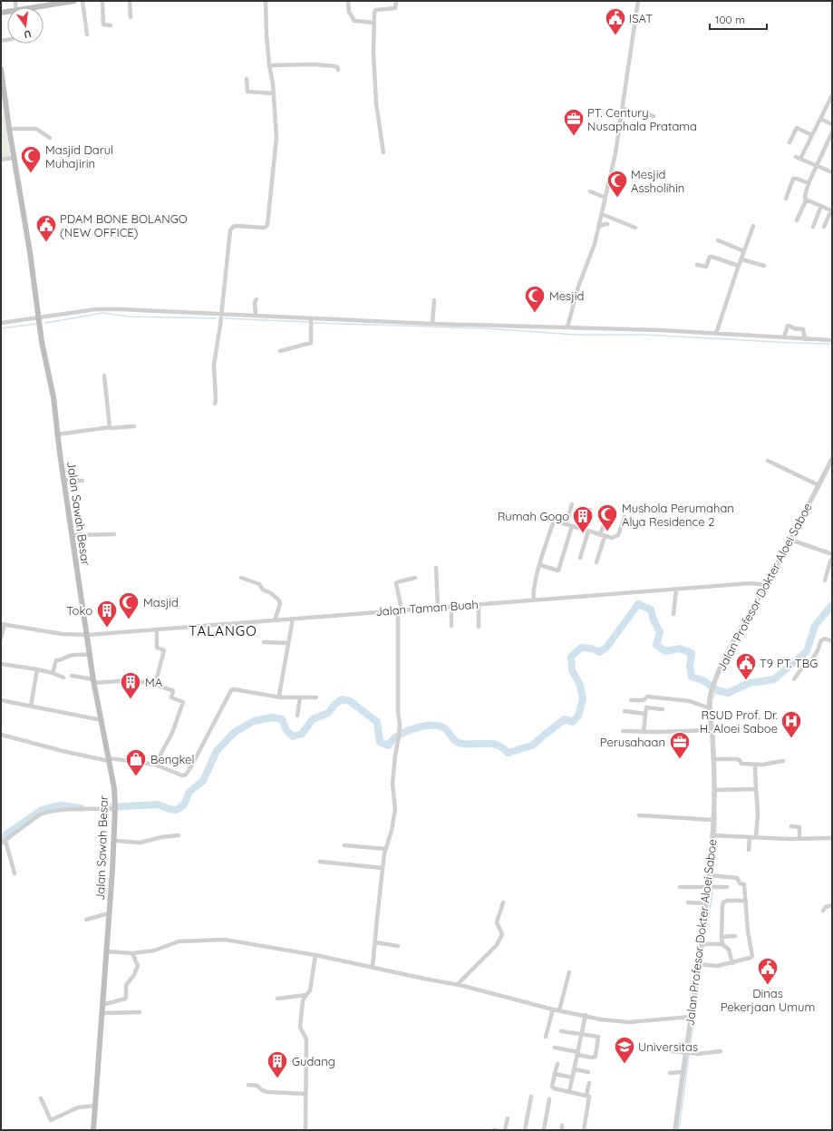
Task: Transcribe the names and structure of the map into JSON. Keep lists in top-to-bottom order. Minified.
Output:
{"streets":{"main road":["Jalan Sawah Besar"],"street":["Jalan Profesor Dokter Aloei Saboe","Jalan Taman Buah"]},"crossings":[["Jalan Sawah Besar","Jalan Taman Buah"],["Jalan Profesor Dokter Aloei Saboe","Jalan Taman Buah"]],"districts":["TALANGO"],"places":{"public building":["ISAT","PDAM BONE BOLANGO (NEW OFFICE)","T9 PT. TBG","Dinas Pekerjaan Umum"],"office":["PT. Century Nusaphala Pratama","Perusahaan"],"mosque":["Masjid Darul Muhajirin","Mesjid Assholihin","Mesjid","Mushola Perumahan Alya Residence 2","Masjid"],"building":["Rumah Gogo","Toko","MA","Gudang"],"hospital":["RSUD Prof. Dr. H. Aloei Saboe"],"shop":["Bengkel"],"school or university":["Universitas"]},"scale_bar":"100 m","north":"bottom"}
